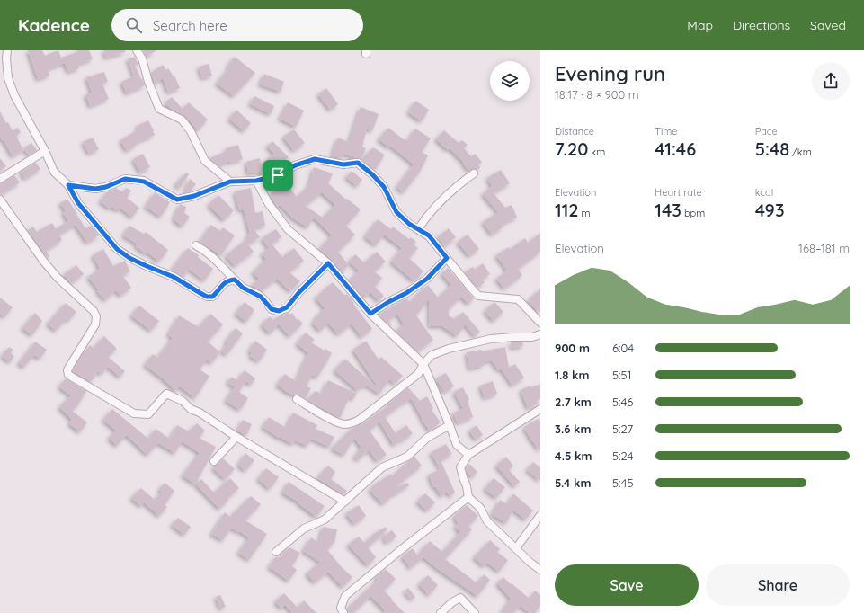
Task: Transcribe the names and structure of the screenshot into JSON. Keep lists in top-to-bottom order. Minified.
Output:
{"page":{"header":"Kadence","search":"Search here","nav":["Map","Directions","Saved"],"heading":["Evening run","18:17 · 8 × 900 m"],"stats":[["Distance","7.20 km"],["Time","41:46"],["Pace","5:48 /km"],["Elevation","112 m"],["Heart rate","143 bpm"],["kcal","493"]],"chart":["Elevation","168–181 m"],"list":[{"name":"900 m","note":"6:04"},{"name":"1.8 km","note":"5:51"},{"name":"2.7 km","note":"5:46"},{"name":"3.6 km","note":"5:27"},{"name":"4.5 km","note":"5:24"},{"name":"5.4 km","note":"5:45"}],"buttons":["Save","Share"]}}
